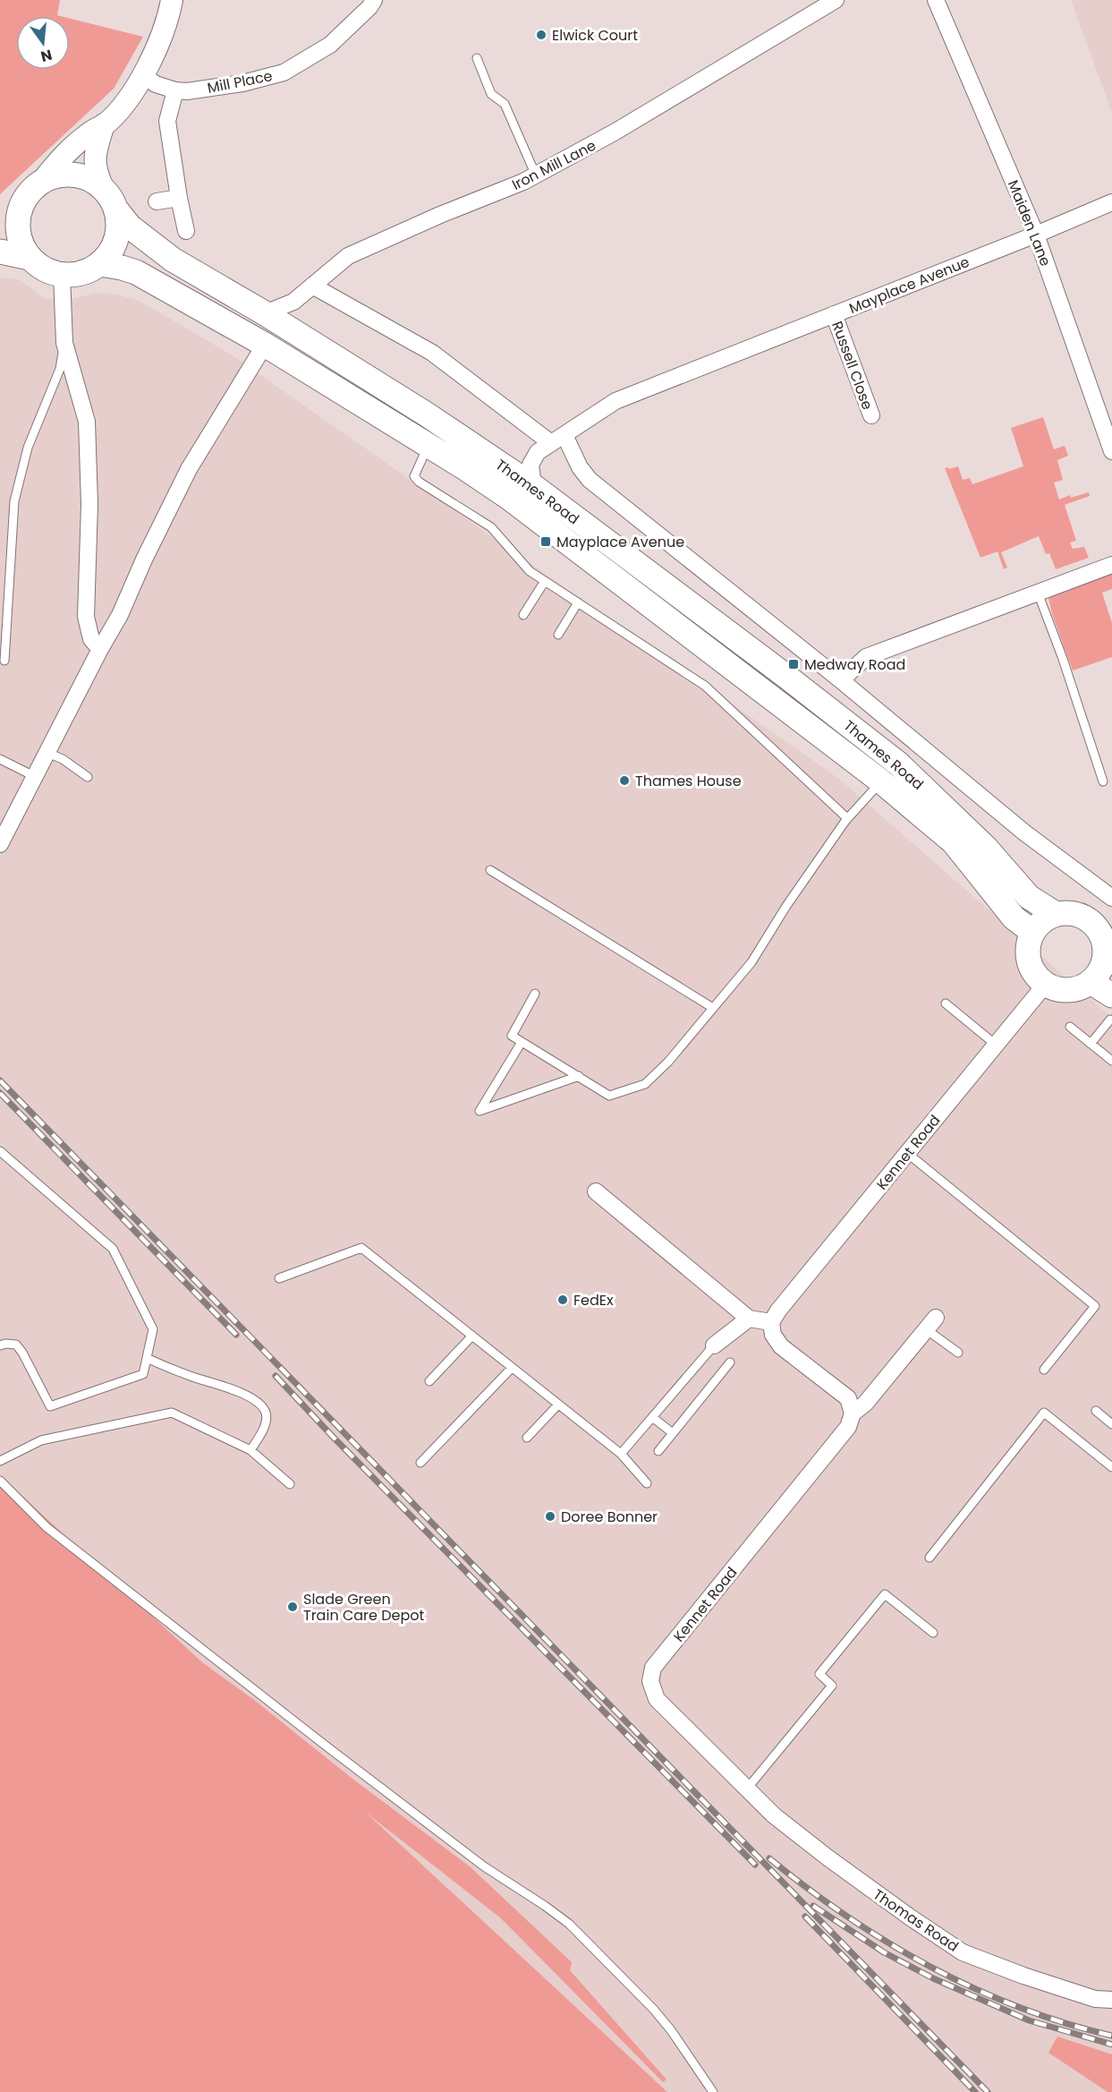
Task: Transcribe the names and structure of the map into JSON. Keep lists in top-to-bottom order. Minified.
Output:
{"streets":{"main road":["Thames Road"],"street":["Mill Place","Iron Mill Lane","Maiden Lane","Mayplace Avenue","Russell Close","Kennet Road","Thomas Road"]},"crossings":[["Iron Mill Lane","Thames Road"],["Maiden Lane","Mayplace Avenue"],["Mayplace Avenue","Russell Close"],["Mayplace Avenue","Thames Road"],["Thames Road","Kennet Road"],["Kennet Road","Thomas Road"]],"places":{"other":["Elwick Court","Thames House","FedEx","Doree Bonner","Slade Green Train Care Depot"],"transit":["Mayplace Avenue","Medway Road"]},"north":"bottom"}
